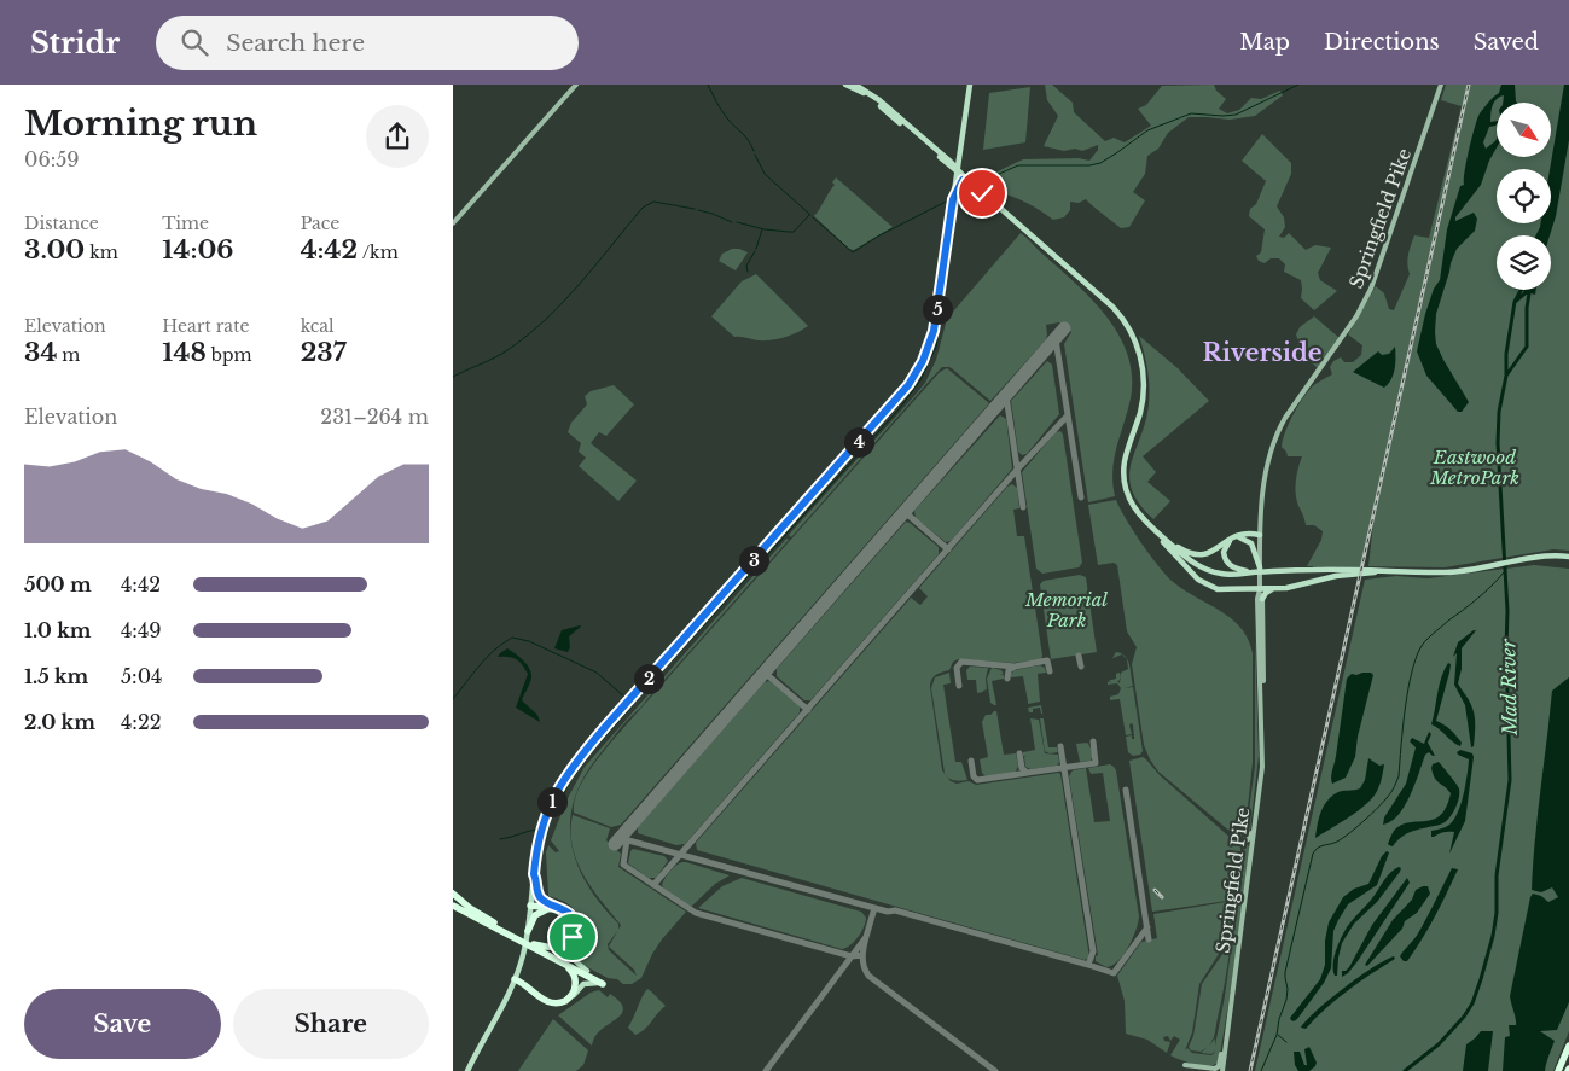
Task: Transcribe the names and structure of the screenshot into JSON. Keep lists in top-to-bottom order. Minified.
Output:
{"streets":{"main road":["Springfield Pike"]},"districts":["Riverside"],"water":["Mad River"],"parks":["Eastwood MetroPark","Memorial Park"],"north":"bottom right","page":{"header":"Stridr","search":"Search here","nav":["Map","Directions","Saved"],"heading":["Morning run","06:59"],"stats":[["Distance","3.00 km"],["Time","14:06"],["Pace","4:42 /km"],["Elevation","34 m"],["Heart rate","148 bpm"],["kcal","237"]],"pins":["5","4","3","2","1"],"chart":["Elevation","231–264 m"],"list":[{"name":"500 m","note":"4:42"},{"name":"1.0 km","note":"4:49"},{"name":"1.5 km","note":"5:04"},{"name":"2.0 km","note":"4:22"}],"buttons":["Save","Share"]}}
